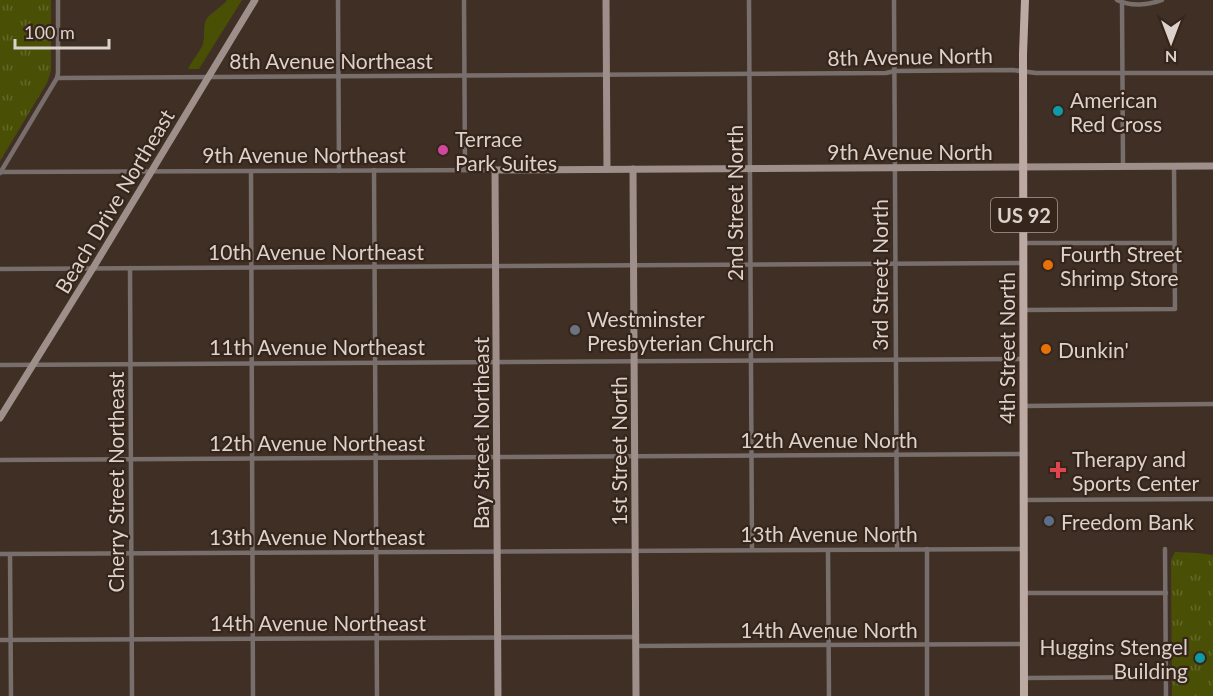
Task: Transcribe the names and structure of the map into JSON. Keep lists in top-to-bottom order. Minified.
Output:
{"streets":{"main road":["US 92","4th Street North"],"street":["8th Avenue North","8th Avenue Northeast","9th Avenue North","9th Avenue Northeast","Beach Drive Northeast","2nd Street North","10th Avenue Northeast","3rd Street North","11th Avenue Northeast","Bay Street Northeast","12th Avenue North","12th Avenue Northeast","1st Street North","Cherry Street Northeast","13th Avenue North","13th Avenue Northeast","14th Avenue Northeast","14th Avenue North"]},"crossings":[["8th Avenue North","8th Avenue Northeast"],["8th Avenue North","2nd Street North"],["8th Avenue North","3rd Street North"],["8th Avenue North","4th Street North"],["8th Avenue Northeast","Beach Drive Northeast"],["9th Avenue North","9th Avenue Northeast"],["9th Avenue North","2nd Street North"],["9th Avenue North","3rd Street North"],["9th Avenue North","4th Street North"],["9th Avenue North","1st Street North"],["9th Avenue Northeast","Beach Drive Northeast"],["9th Avenue Northeast","Bay Street Northeast"],["Beach Drive Northeast","10th Avenue Northeast"],["Beach Drive Northeast","11th Avenue Northeast"],["2nd Street North","10th Avenue Northeast"],["2nd Street North","11th Avenue Northeast"],["2nd Street North","12th Avenue North"],["2nd Street North","13th Avenue North"],["10th Avenue Northeast","3rd Street North"],["10th Avenue Northeast","4th Street North"],["10th Avenue Northeast","Bay Street Northeast"],["10th Avenue Northeast","1st Street North"],["10th Avenue Northeast","Cherry Street Northeast"],["3rd Street North","11th Avenue Northeast"],["3rd Street North","12th Avenue North"],["3rd Street North","13th Avenue North"],["11th Avenue Northeast","4th Street North"],["11th Avenue Northeast","Bay Street Northeast"],["11th Avenue Northeast","1st Street North"],["11th Avenue Northeast","Cherry Street Northeast"],["4th Street North","12th Avenue North"],["4th Street North","13th Avenue North"],["4th Street North","14th Avenue North"],["Bay Street Northeast","12th Avenue Northeast"],["Bay Street Northeast","13th Avenue Northeast"],["Bay Street Northeast","14th Avenue Northeast"],["12th Avenue North","12th Avenue Northeast"],["12th Avenue North","1st Street North"],["12th Avenue Northeast","1st Street North"],["12th Avenue Northeast","Cherry Street Northeast"],["1st Street North","13th Avenue North"],["1st Street North","13th Avenue Northeast"],["1st Street North","14th Avenue Northeast"],["1st Street North","14th Avenue North"],["Cherry Street Northeast","13th Avenue Northeast"],["Cherry Street Northeast","14th Avenue Northeast"],["13th Avenue North","13th Avenue Northeast"]],"places":{"other":["American Red Cross","Terrace Park Suites","Fourth Street Shrimp Store","Westminster Presbyterian Church","Dunkin'","Freedom Bank","Huggins Stengel Building"],"health":["Therapy and Sports Center"]},"scale_bar":"100 m","north":"bottom"}
